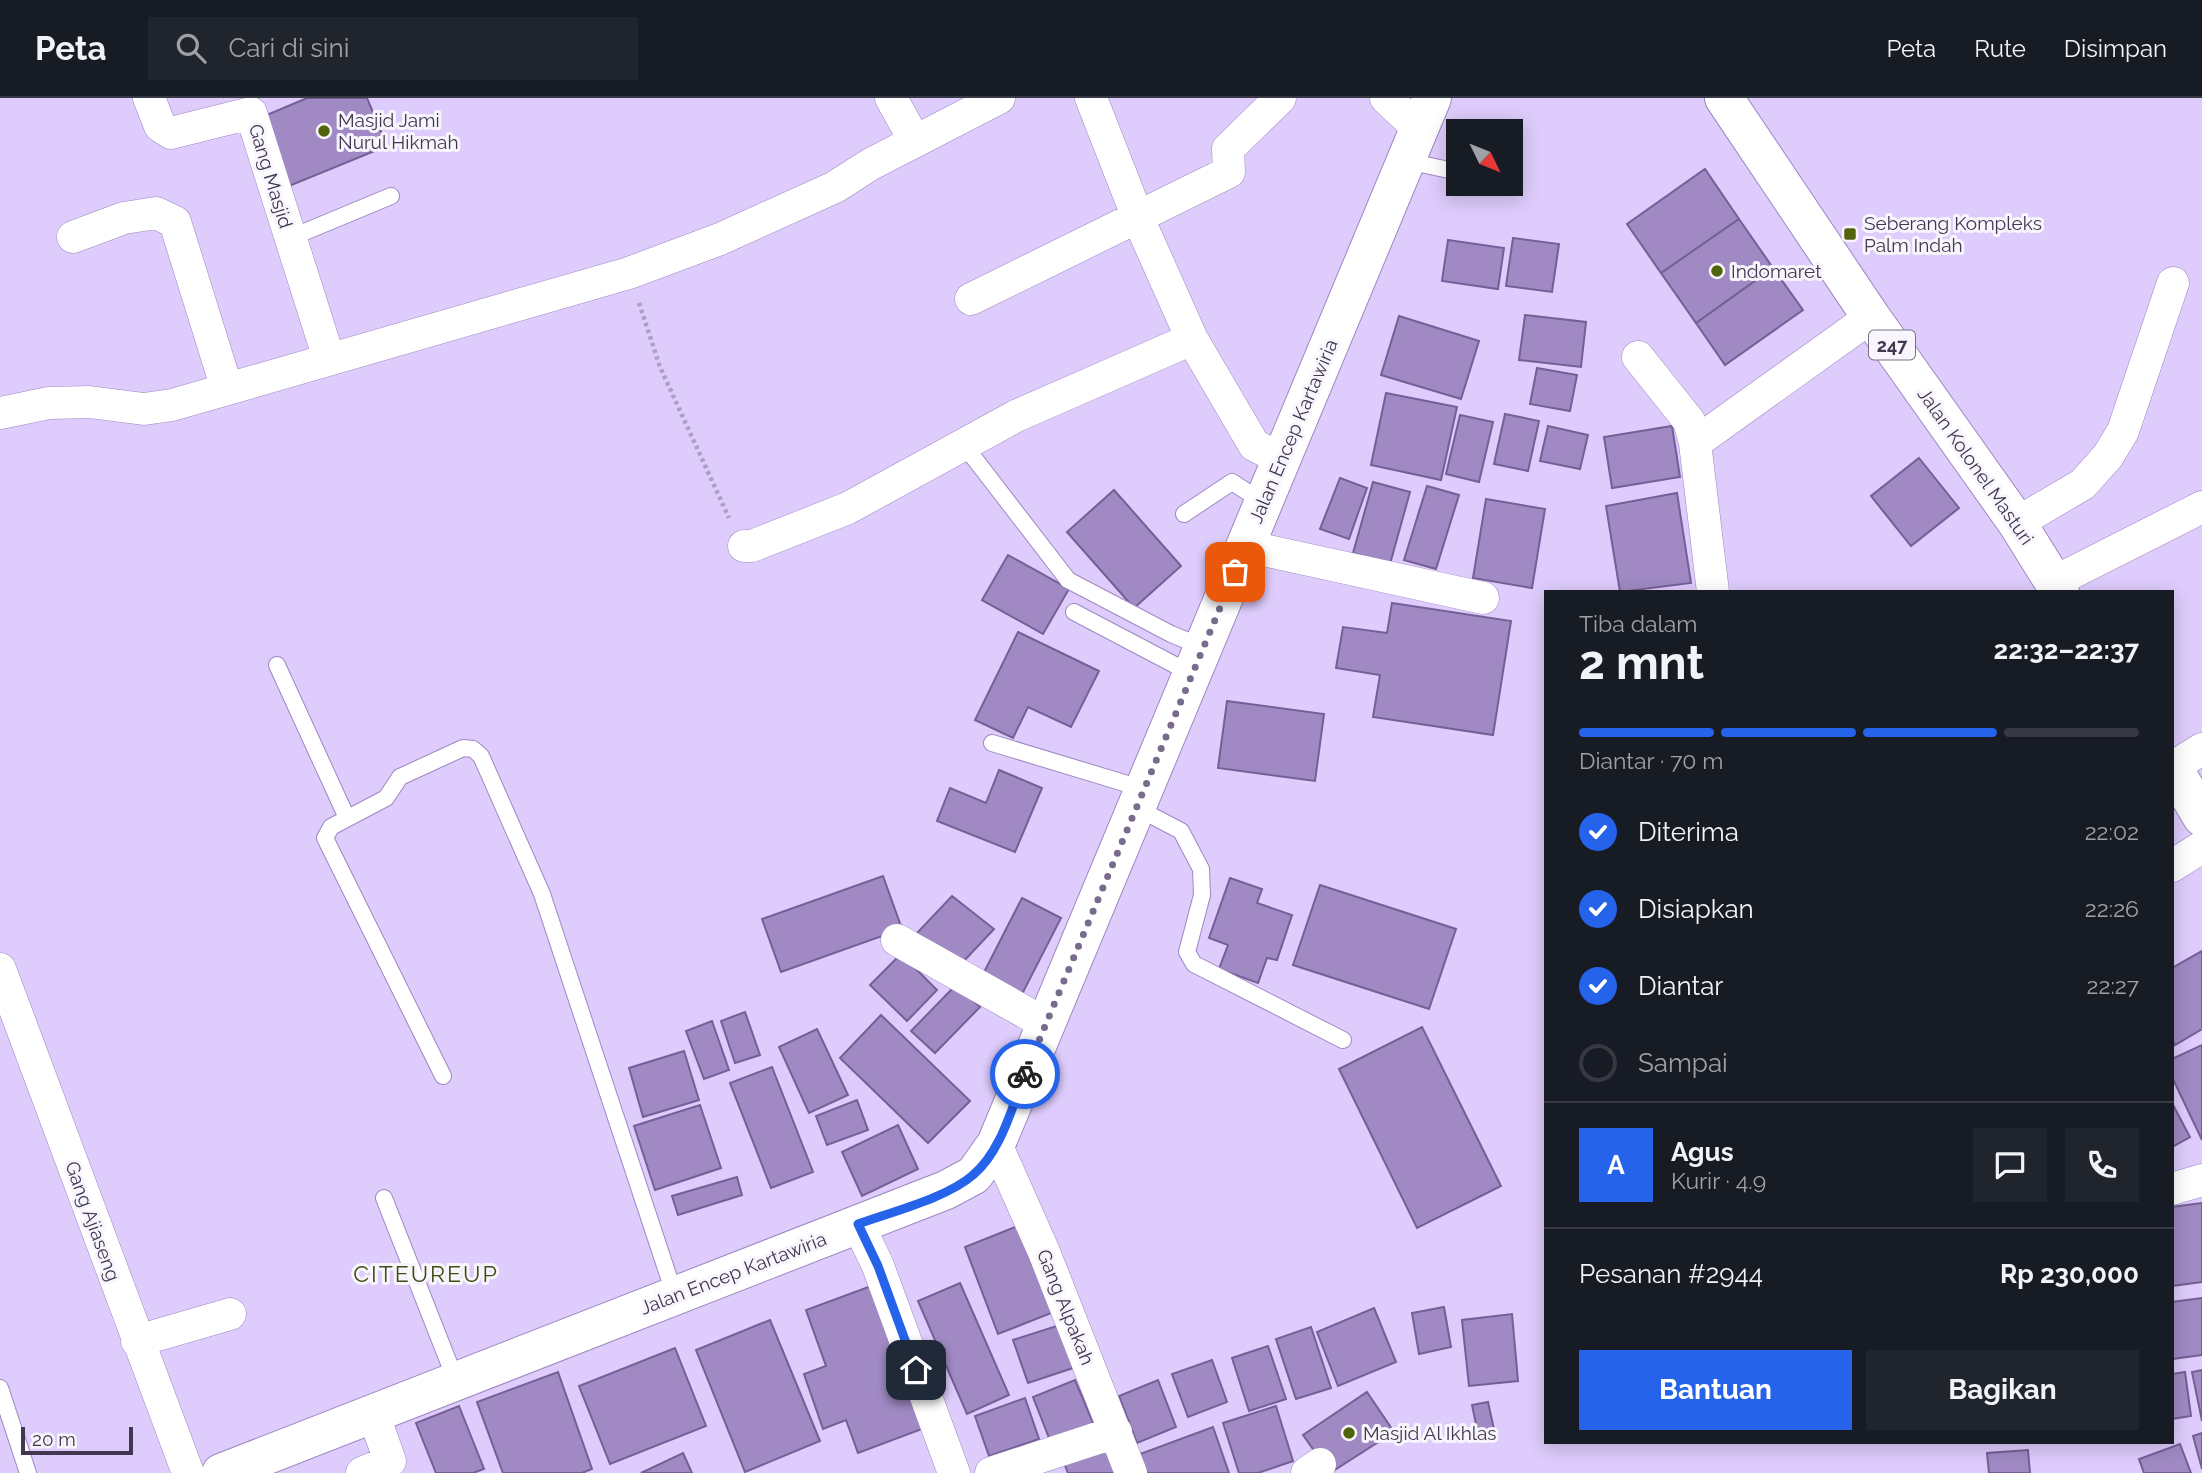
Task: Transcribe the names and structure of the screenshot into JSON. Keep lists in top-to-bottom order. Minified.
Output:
{"streets":{"main road":["247","Jalan Encep Kartawiria","Jalan Kolonel Masturi"],"street":["Gang Masjid","Gang Ajiaseng","Gang Alpakah"]},"crossings":[["Jalan Encep Kartawiria","Gang Alpakah"]],"districts":["CITEUREUP"],"places":{"other":["Masjid Jami Nurul Hikmah","Indomaret","Masjid Al Ikhlas"],"transit":["Seberang Kompleks Palm Indah"]},"scale_bar":"20 m","north":"bottom right","page":{"header":"Peta","search":"Cari di sini","nav":["Peta","Rute","Disimpan"],"heading":["2 mnt","Tiba dalam","22:32–22:37"],"panel":["Agus","Kurir · 4.9","Pesanan #2944","Rp 230,000"],"bar":"Diantar · 70 m","list":[["Diterima","22:02"],["Disiapkan","22:26"],["Diantar","22:27"],"Sampai"],"round":"A","buttons":["Bantuan","Bagikan"],"scale":"20 m"}}
